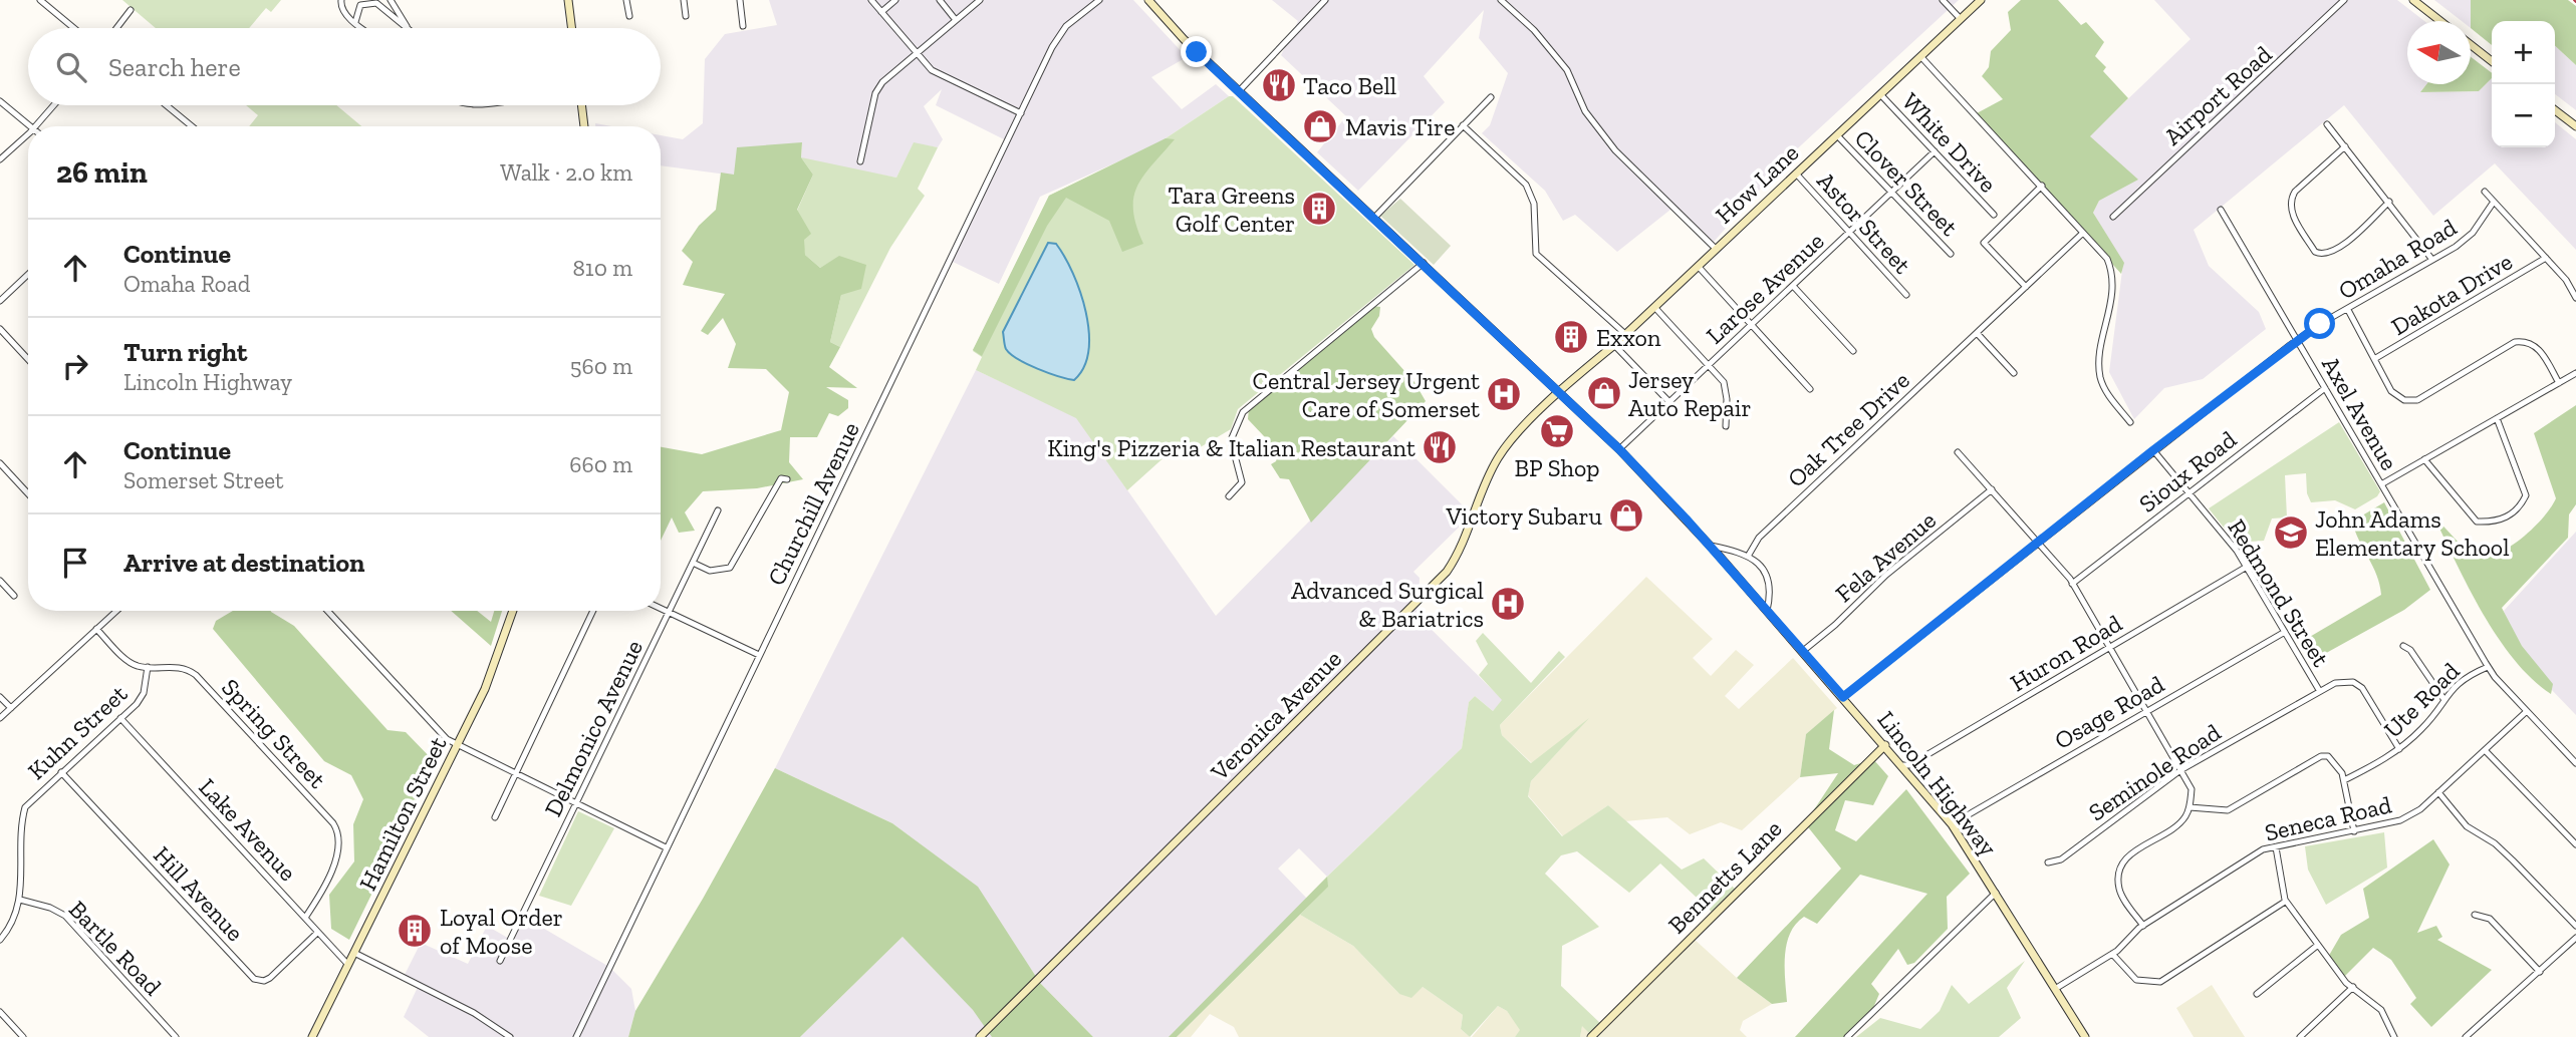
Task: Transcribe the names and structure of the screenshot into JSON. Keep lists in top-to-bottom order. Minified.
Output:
{"streets":{"main road":["How Lane","Veronica Avenue","Lincoln Highway","Hamilton Street","Bennetts Lane"],"street":["Airport Road","White Drive","Clover Street","Astor Street","Omaha Road","Larose Avenue","Dakota Drive","Axel Avenue","Oak Tree Drive","Sioux Road","Churchill Avenue","Fela Avenue","Redmond Street","Huron Road","Ute Road","Osage Road","Delmonico Avenue","Kuhn Street","Spring Street","Seminole Road","Seneca Road","Lake Avenue","Hill Avenue","Bartle Road"]},"crossings":[["White Drive","How Lane"],["White Drive","Larose Avenue"],["Clover Street","How Lane"],["Clover Street","Larose Avenue"],["How Lane","Astor Street"],["How Lane","Veronica Avenue"],["How Lane","Lincoln Highway"],["Astor Street","Larose Avenue"],["Omaha Road","Axel Avenue"],["Omaha Road","Redmond Street"],["Omaha Road","Lincoln Highway"],["Larose Avenue","Lincoln Highway"],["Axel Avenue","Sioux Road"],["Axel Avenue","Ute Road"],["Axel Avenue","Seneca Road"],["Sioux Road","Redmond Street"],["Fela Avenue","Lincoln Highway"],["Redmond Street","Huron Road"],["Redmond Street","Osage Road"],["Redmond Street","Seminole Road"],["Huron Road","Lincoln Highway"],["Ute Road","Seminole Road"],["Osage Road","Lincoln Highway"],["Veronica Avenue","Lincoln Highway"],["Kuhn Street","Spring Street"],["Kuhn Street","Lake Avenue"],["Kuhn Street","Hill Avenue"],["Kuhn Street","Bartle Road"],["Spring Street","Lake Avenue"],["Lincoln Highway","Seneca Road"],["Lincoln Highway","Bennetts Lane"],["Hamilton Street","Lake Avenue"],["Lake Avenue","Hill Avenue"]],"places":{"restaurant":["Taco Bell","King's Pizzeria & Italian Restaurant"],"shop":["Mavis Tire","Jersey Auto Repair","Victory Subaru"],"building":["Tara Greens Golf Center","Exxon","Loyal Order of Moose"],"hospital":["Central Jersey Urgent Care of Somerset","Advanced Surgical & Bariatrics"],"supermarket":["BP Shop"],"school or university":["John Adams Elementary School"]},"north":"left","page":{"map_buttons":["+","−"],"search":"Search here","heading":["26 min","Walk · 2.0 km"],"list":[["Continue","Omaha Road","810 m"],["Turn right","Lincoln Highway","560 m"],["Continue","Somerset Street","660 m"],"Arrive at destination"]}}
